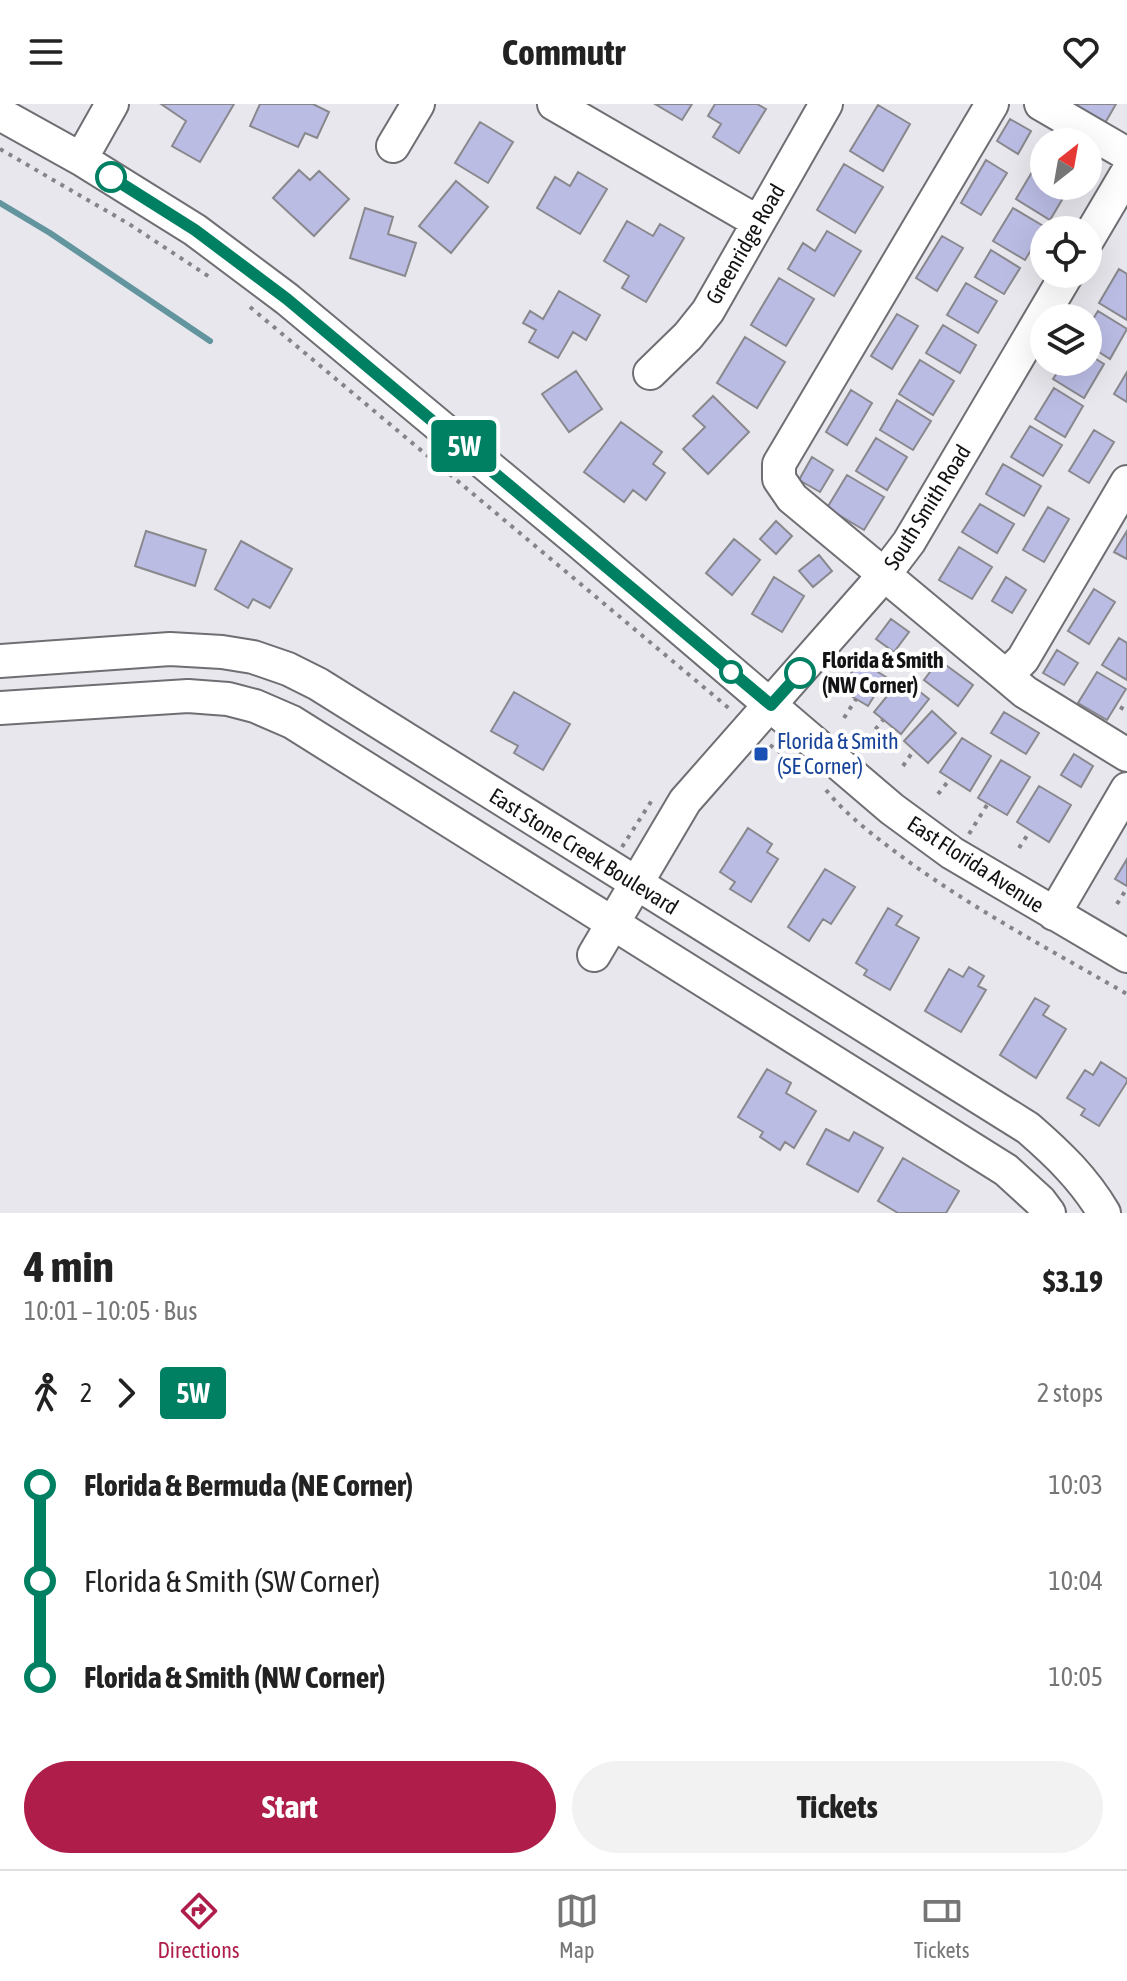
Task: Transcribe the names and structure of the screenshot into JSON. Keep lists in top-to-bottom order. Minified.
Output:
{"streets":{"street":["Greenridge Road","South Smith Road","East Stone Creek Boulevard","East Florida Avenue"]},"crossings":[["South Smith Road","East Stone Creek Boulevard"],["South Smith Road","East Florida Avenue"]],"places":{"other":["Florida & Smith (NW Corner)"],"transit":["Florida & Smith (SE Corner)"]},"lines":["bus line 5W"],"north":"top right","page":{"header":"Commutr","on_map":"5W","heading":["4 min","10:01 – 10:05 · Bus","$3.19"],"legs":["2","5W","2 stops"],"list":[{"name":"Florida & Bermuda (NE Corner)","value":"10:03"},{"name":"Florida & Smith (SW Corner)","value":"10:04"},{"name":"Florida & Smith (NW Corner)","value":"10:05"}],"buttons":["Start","Tickets"],"tabs":["Directions","Map","Tickets"]}}
